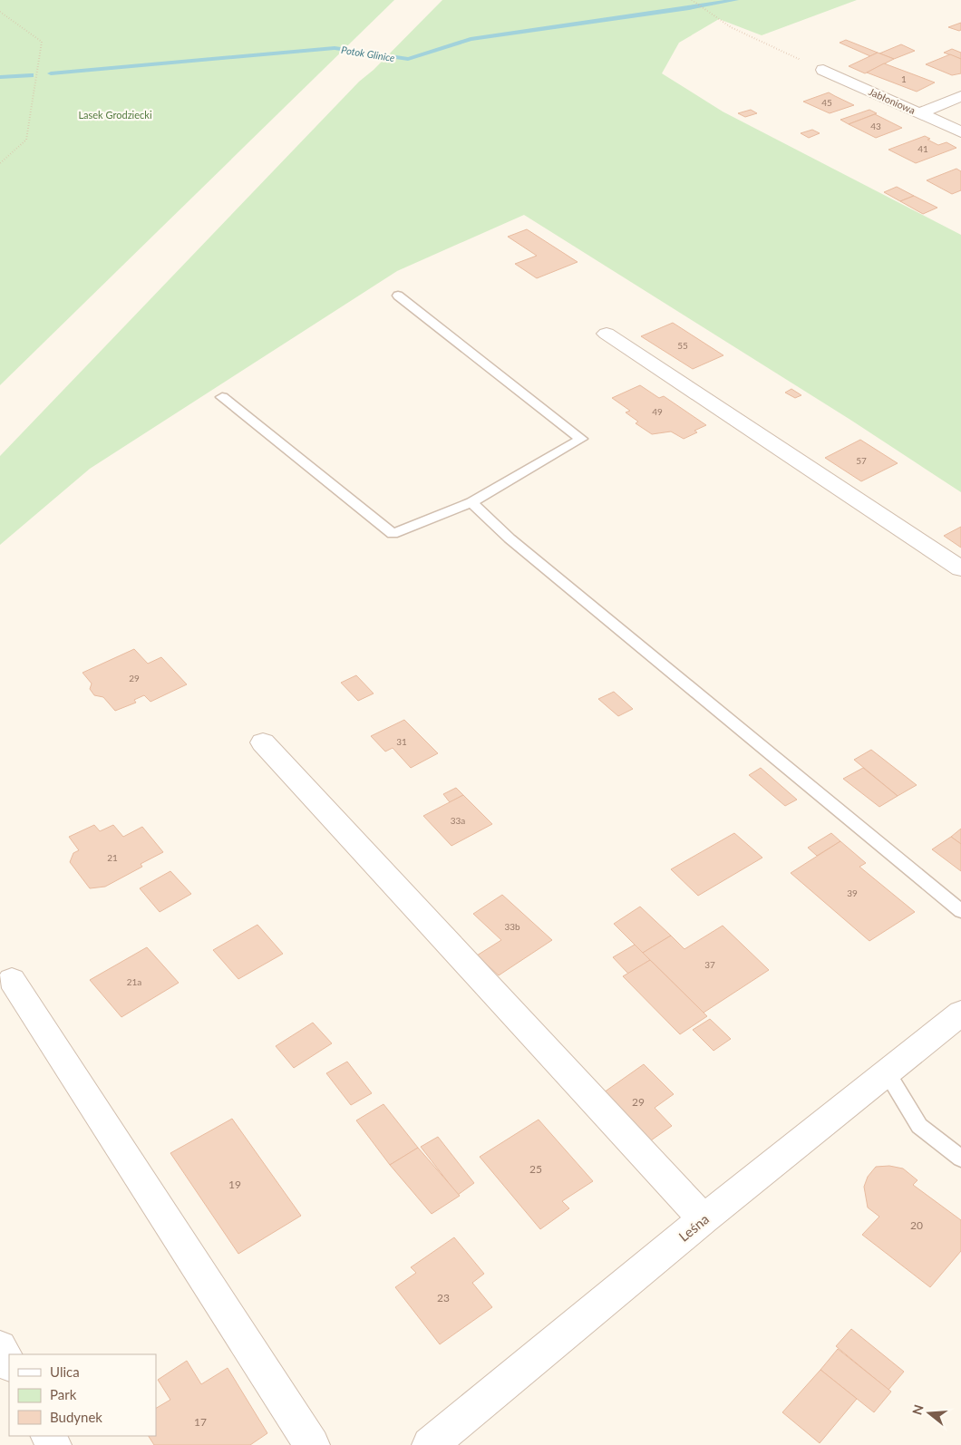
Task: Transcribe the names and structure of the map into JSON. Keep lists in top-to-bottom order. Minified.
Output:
{"streets":{"street":["Jabłoniowa","Leśna"]},"water":["Potok Glinice"],"parks":["Lasek Grodziecki"],"house_numbers":["1","45","43","41","55","49","57","29","31","33a","21","39","33b","37","21a","29","25","19","20","23","17"],"legend":["Ulica","Park","Budynek"],"north":"left"}
